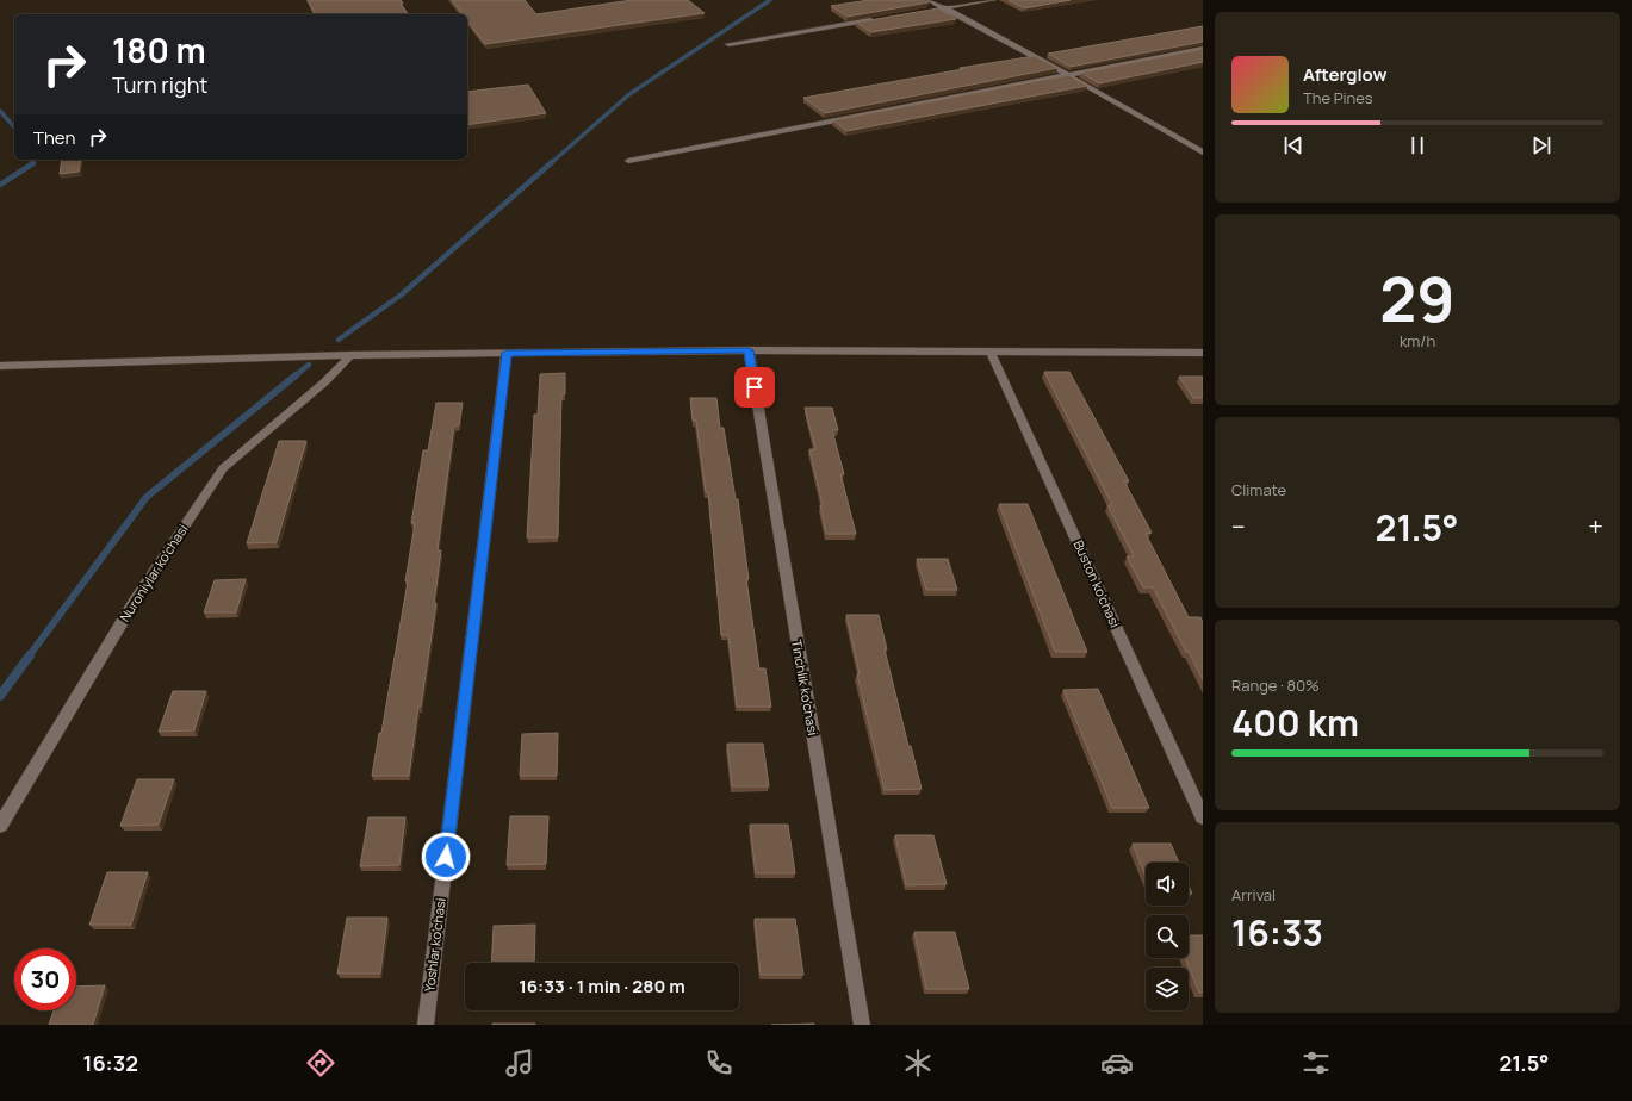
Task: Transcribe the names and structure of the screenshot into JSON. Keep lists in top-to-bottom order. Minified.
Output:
{"streets":{"street":["Nuroniylar ko'chasi","Buston ko'chasi","Tinchlik ko'chasi","Yoshlar ko'chasi"]},"page":{"turn":["180 m","Turn right"],"song":["Afterglow","The Pines"],"then":"Then","tile":[["29","km/h"],"Climate",["Range · 80%","400 km"],["Arrival","16:33"]],"heat":["−","21.5°","+"],"limit":"30","trip":"16:33 · 1 min · 280 m","tabs":["16:32","21.5°"]}}
